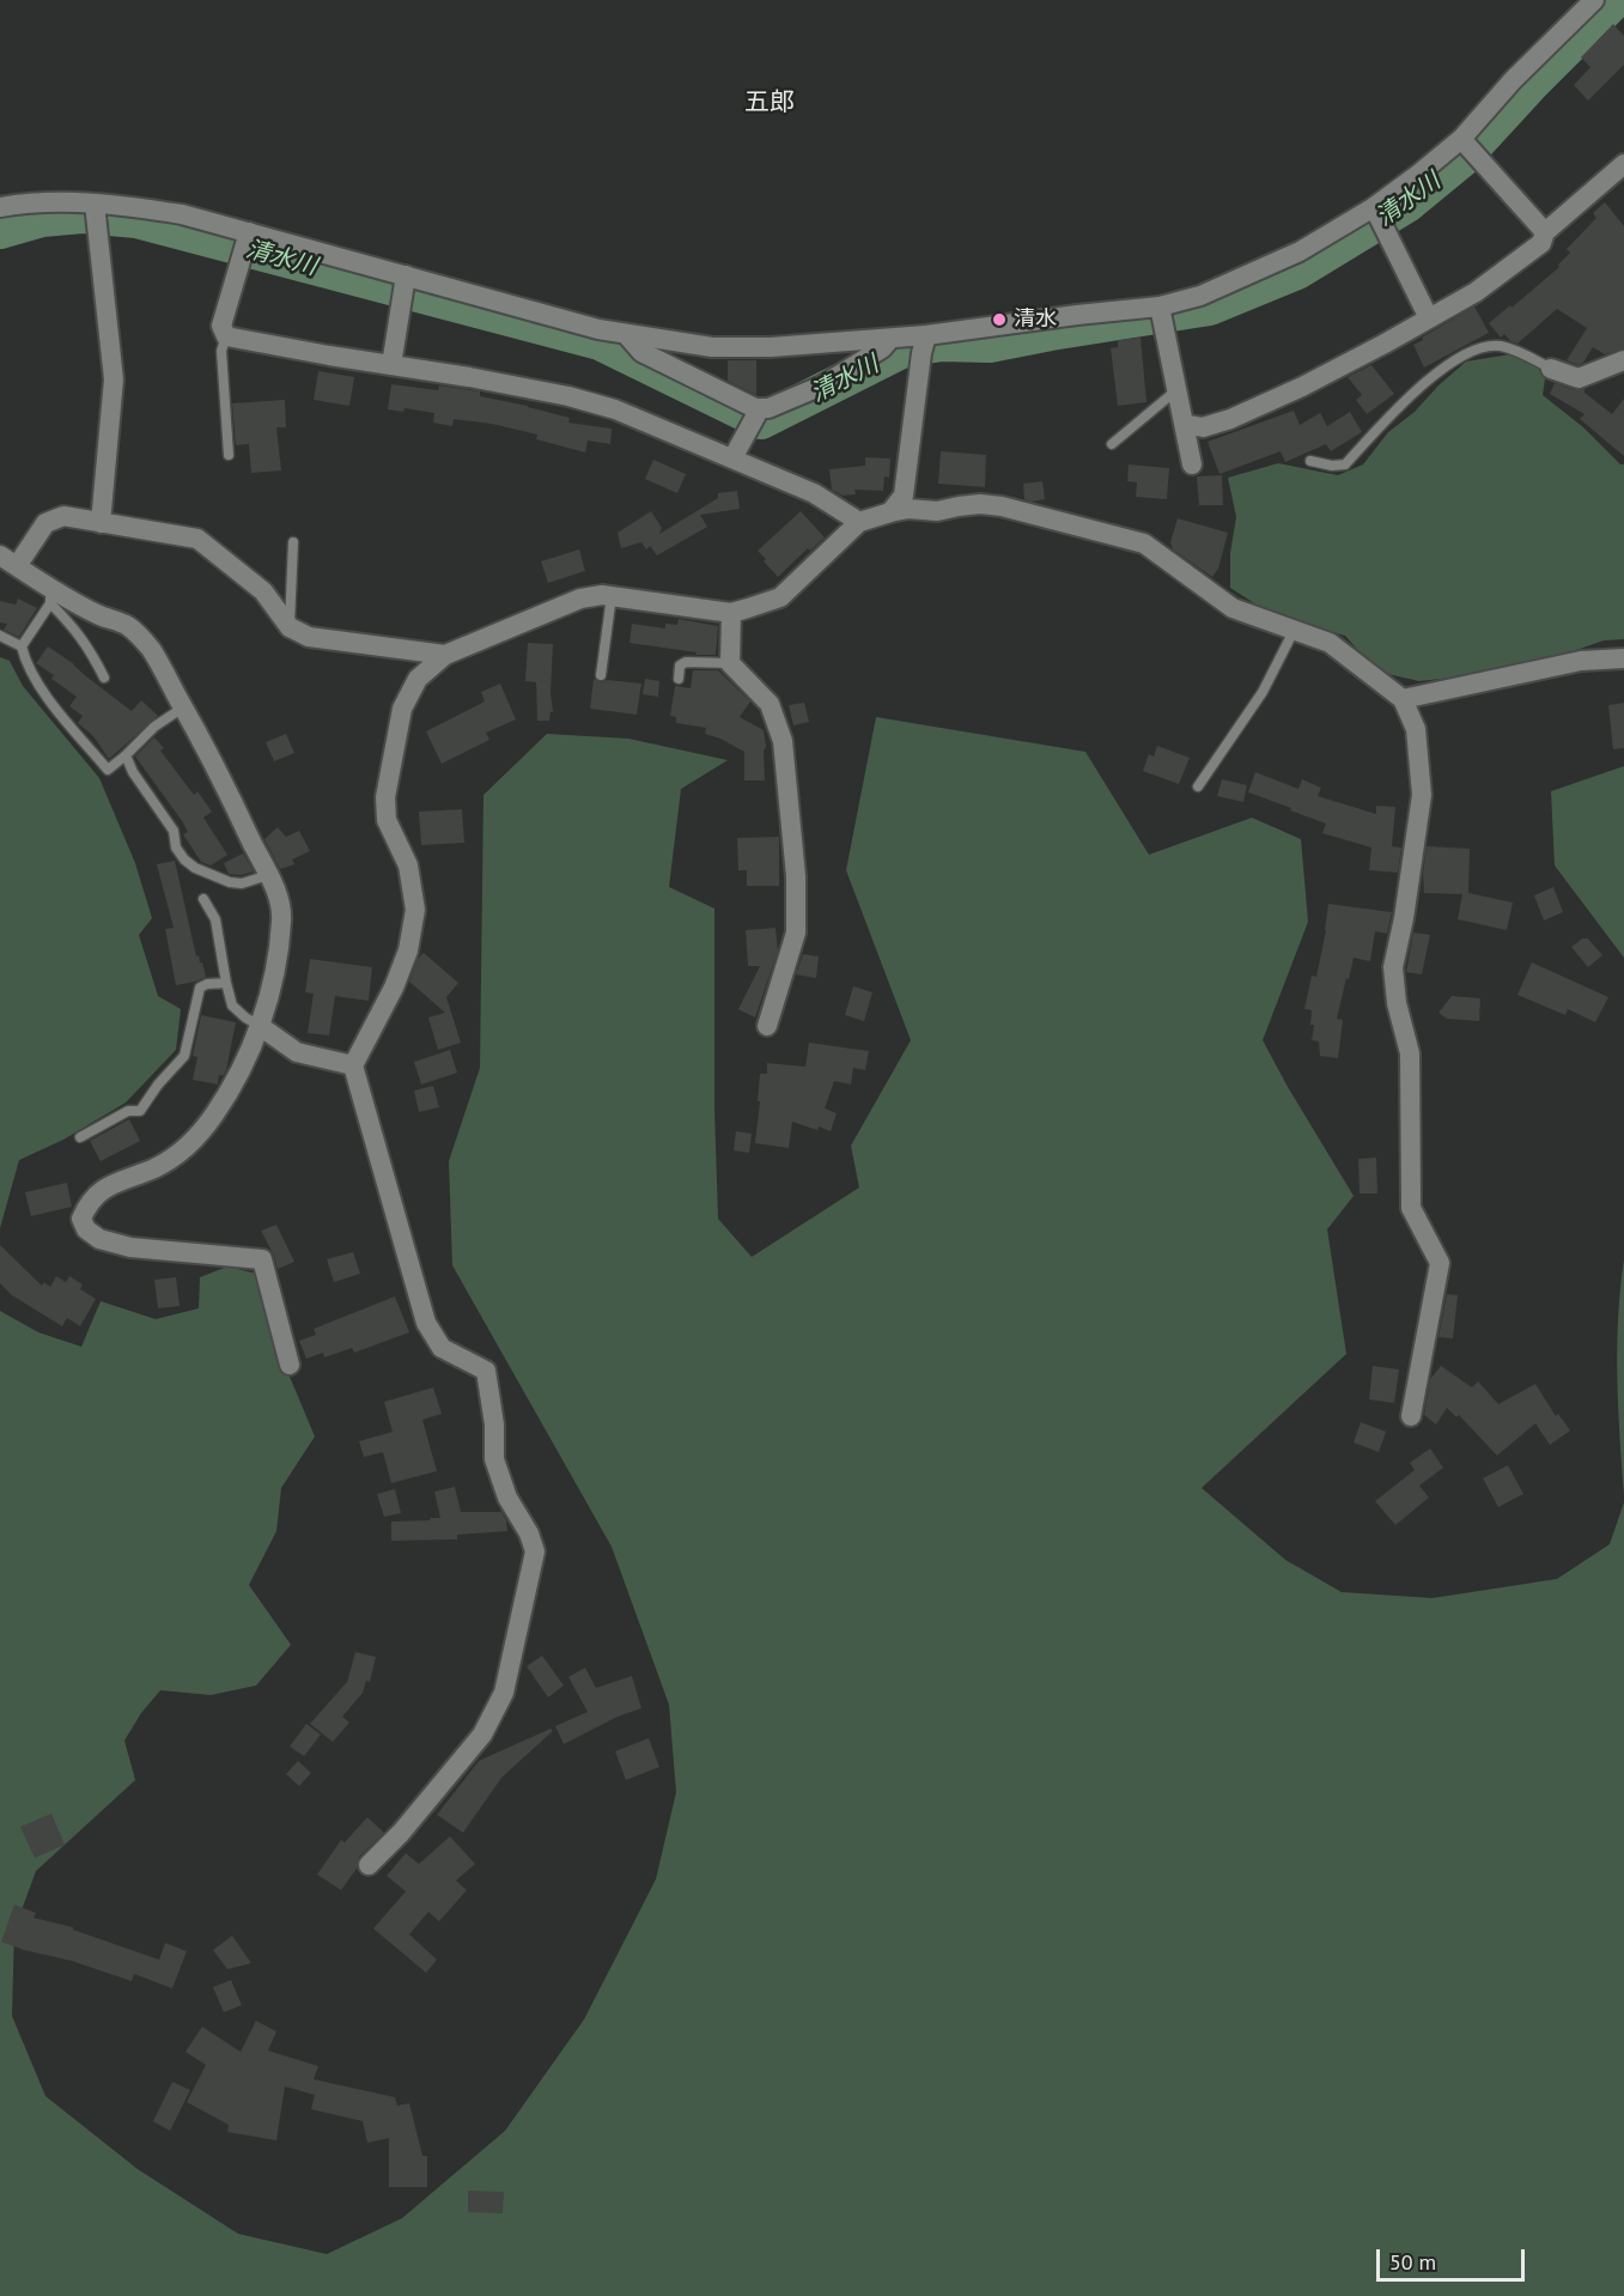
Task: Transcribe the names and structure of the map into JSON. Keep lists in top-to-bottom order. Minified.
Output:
{"districts":["五郎"],"water":["清水川"],"places":["清水"],"scale_bar":"50 m"}
